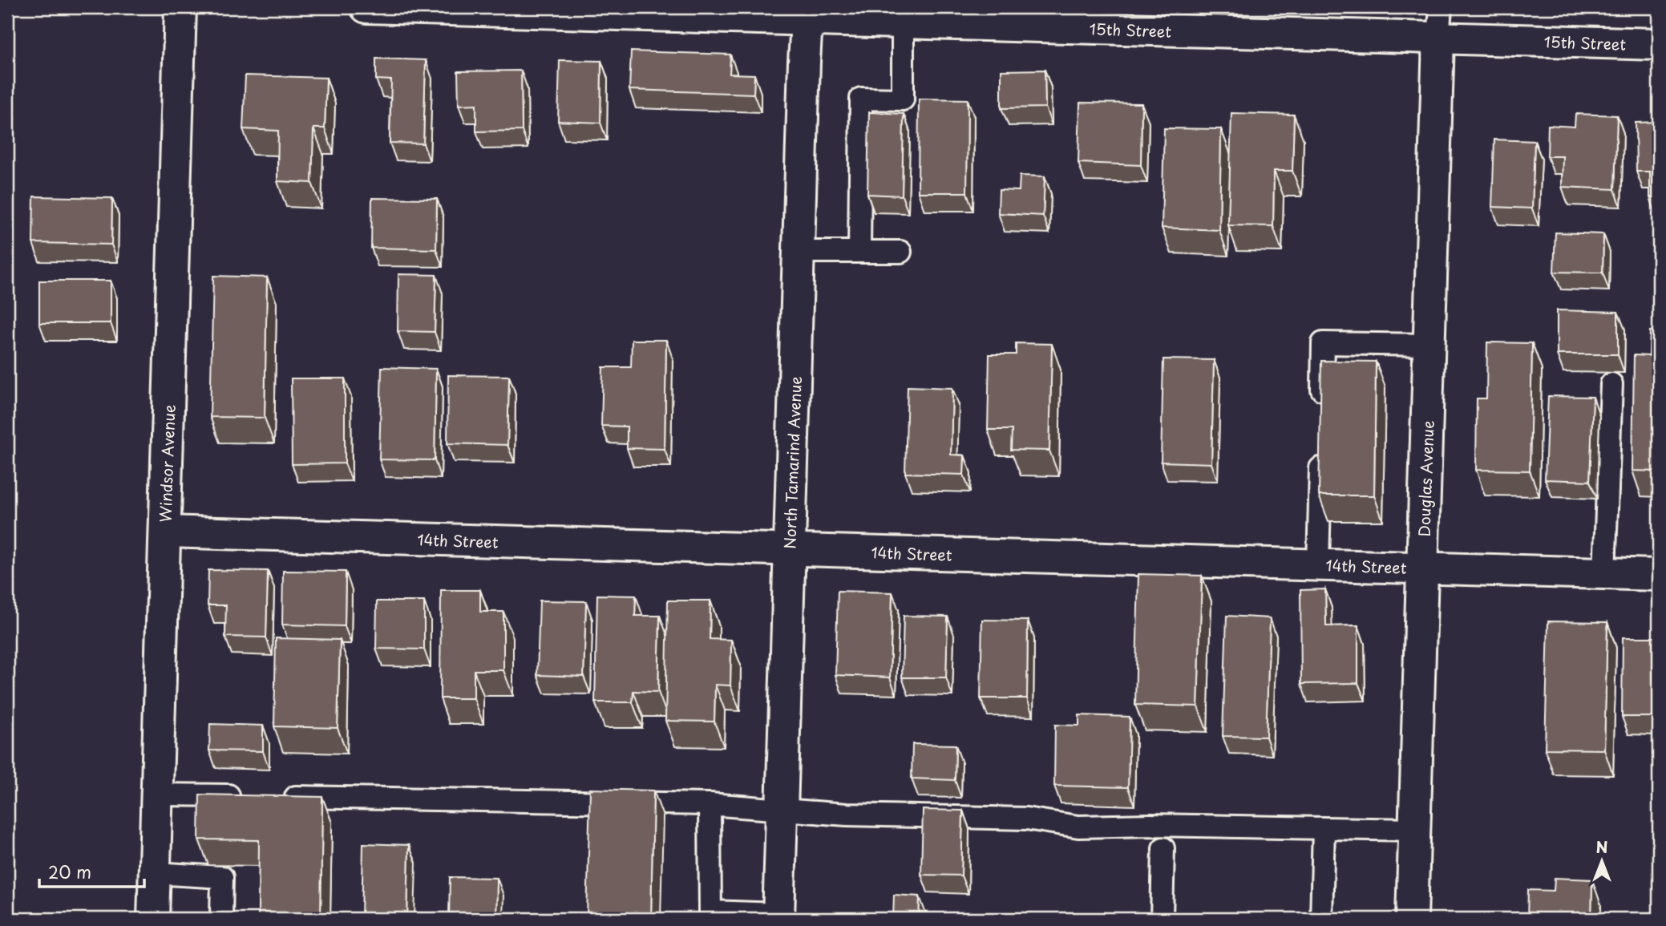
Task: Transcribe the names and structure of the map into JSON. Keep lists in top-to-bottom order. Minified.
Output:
{"streets":{"street":["15th Street","North Tamarind Avenue","Windsor Avenue","Douglas Avenue","14th Street"]},"crossings":[["15th Street","North Tamarind Avenue"],["15th Street","Douglas Avenue"],["North Tamarind Avenue","14th Street"],["Windsor Avenue","14th Street"],["Douglas Avenue","14th Street"]],"scale_bar":"20 m","north":"top"}
